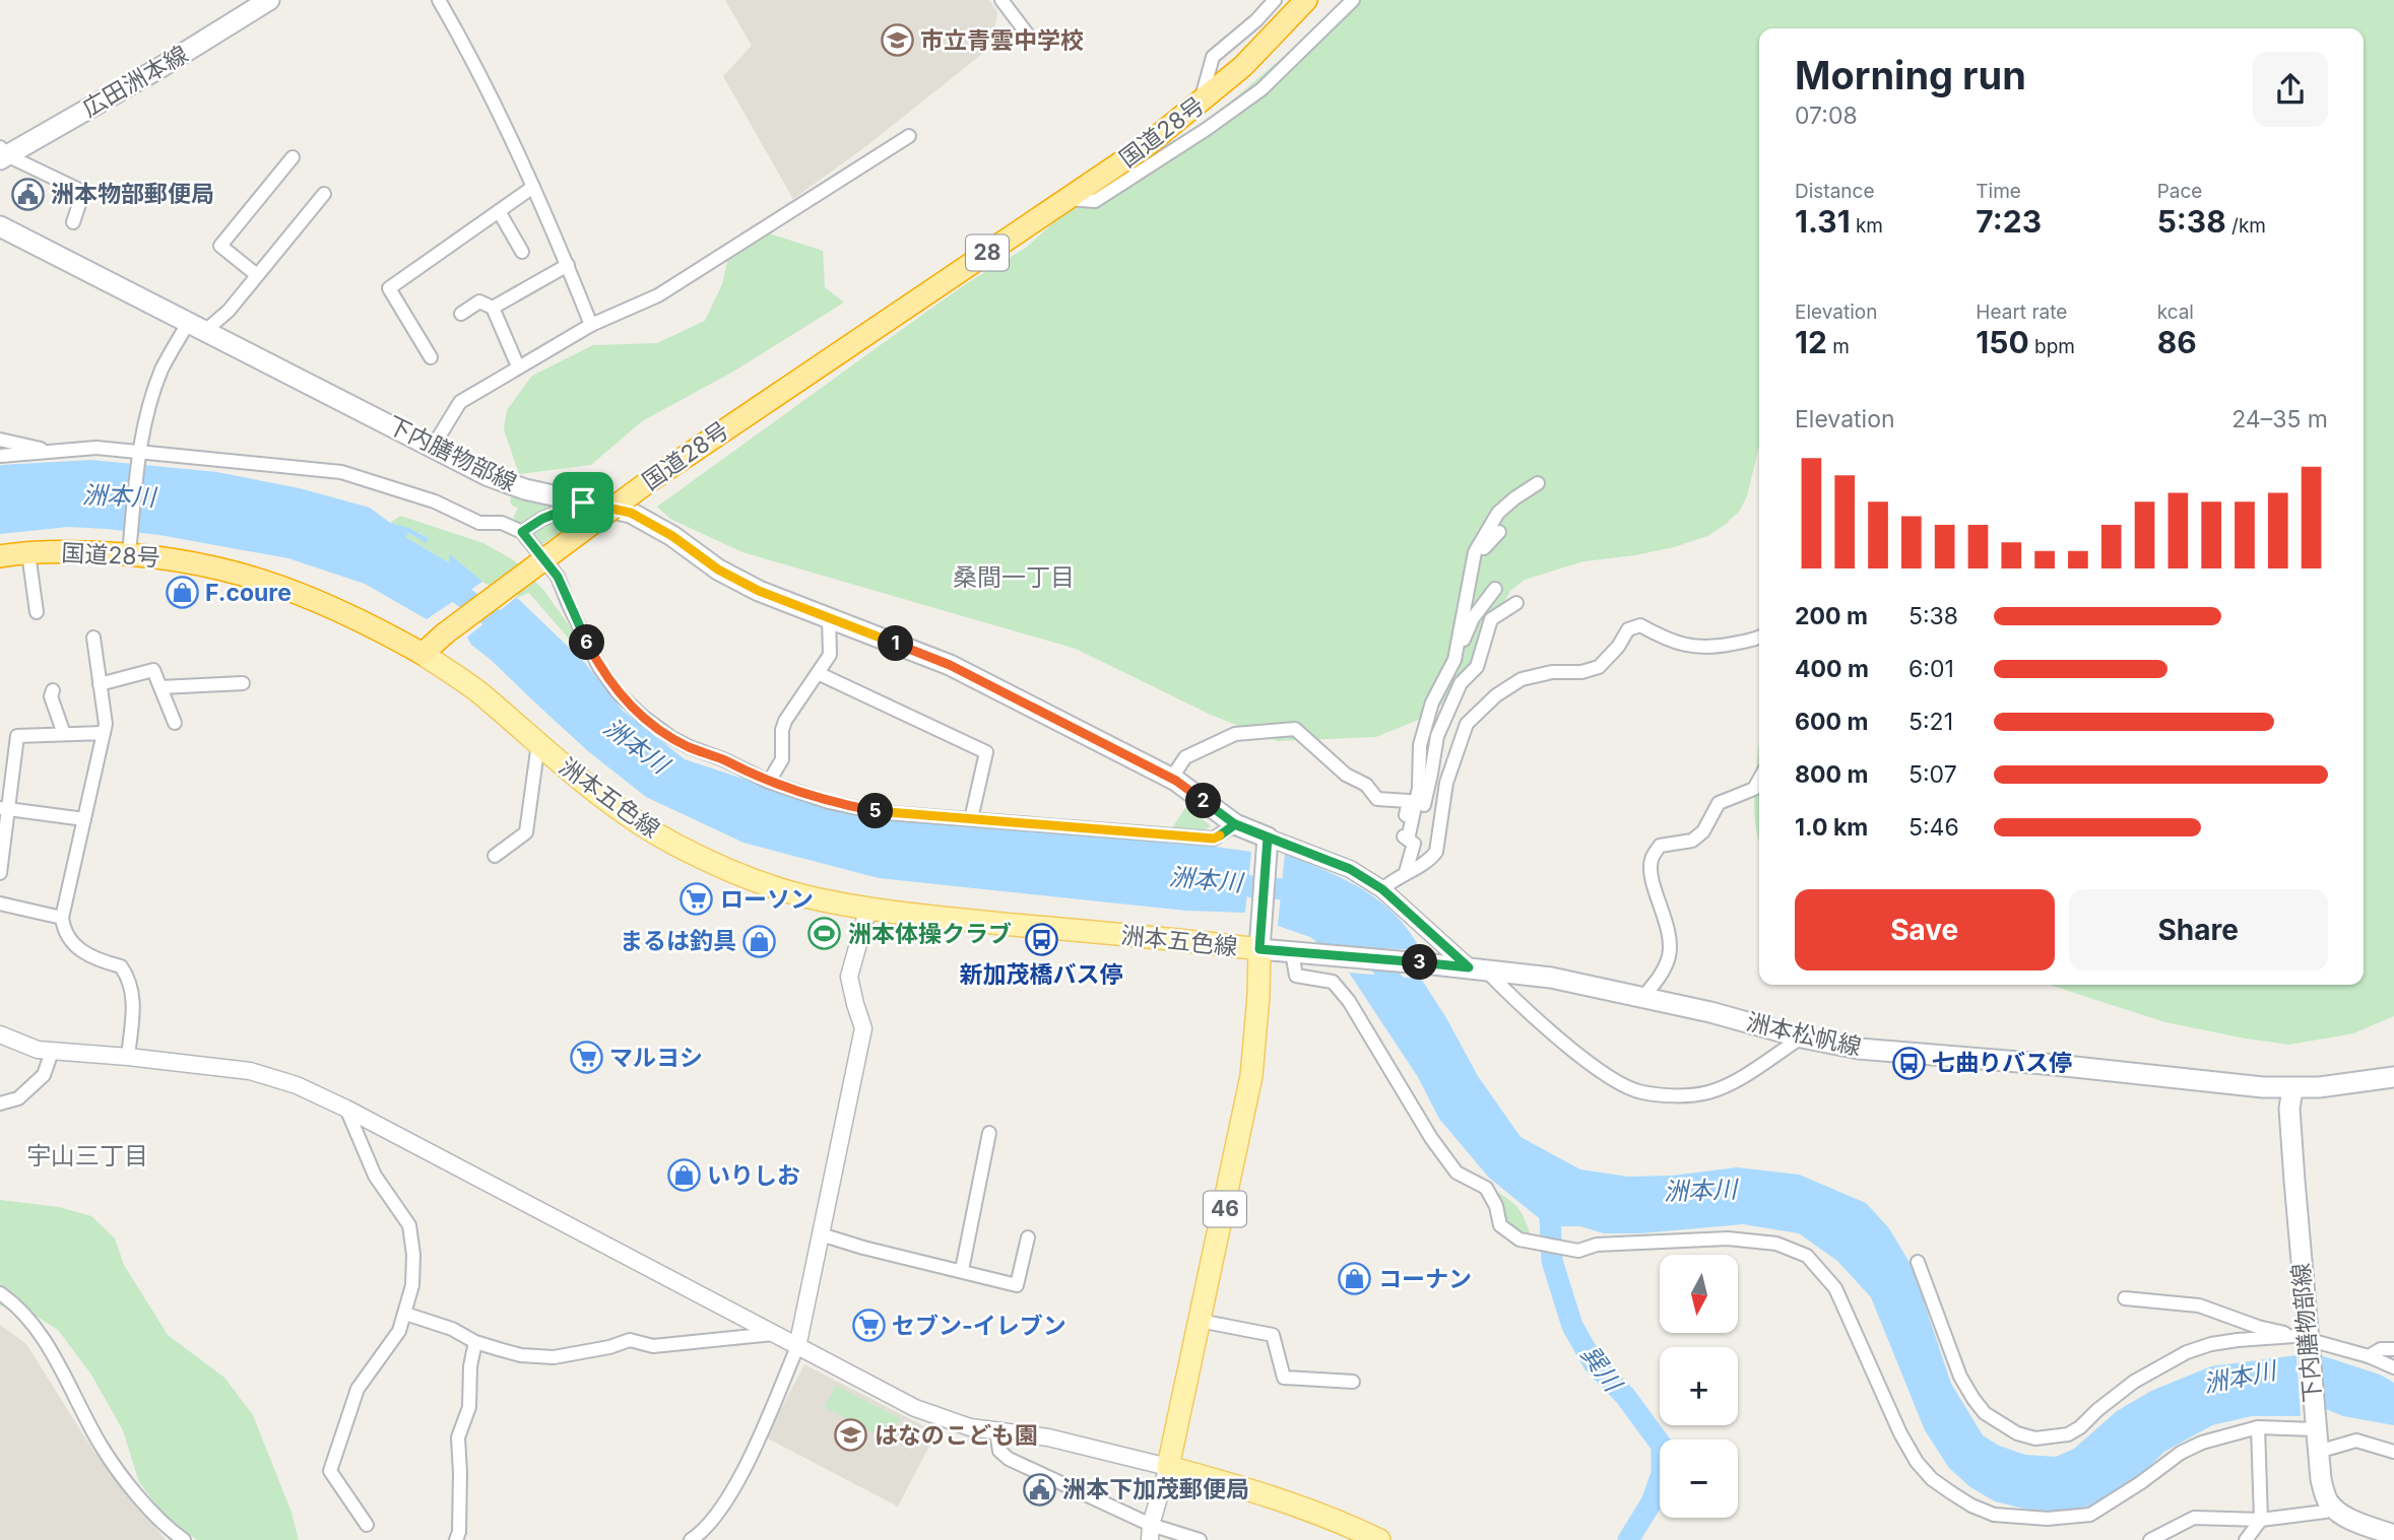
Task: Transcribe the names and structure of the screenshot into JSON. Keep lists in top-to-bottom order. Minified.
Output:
{"streets":{"highway":["国道28号","28"],"main road":["広田洲本線","下内膳物部線","洲本五色線","洲本松帆線","46"]},"crossings":[["国道28号","洲本五色線"],["下内膳物部線","洲本松帆線"],["洲本五色線","洲本松帆線"]],"districts":["桑間一丁目","宇山三丁目"],"water":["洲本川","巽川"],"places":{"school or university":["市立青雲中学校","はなのこども園"],"public building":["洲本物部郵便局","洲本下加茂郵便局"],"shop":["F.coure","まるは釣具","いりしお","コーナン"],"supermarket":["ローソン","マルヨシ","セブン-イレブン"],"sports":["洲本体操クラブ"],"bus stop":["新加茂橋バス停","七曲りバス停"]},"north":"bottom","page":{"heading":["Morning run","07:08"],"stats":[["Distance","1.31 km"],["Time","7:23"],["Pace","5:38 /km"],["Elevation","12 m"],["Heart rate","150 bpm"],["kcal","86"]],"chart":["Elevation","24–35 m"],"list":[{"name":"200 m","note":"5:38"},{"name":"400 m","note":"6:01"},{"name":"600 m","note":"5:21"},{"name":"800 m","note":"5:07"},{"name":"1.0 km","note":"5:46"}],"pins":["6","1","2","5","3"],"buttons":["Save","Share"],"map_buttons":["+","−"]}}
